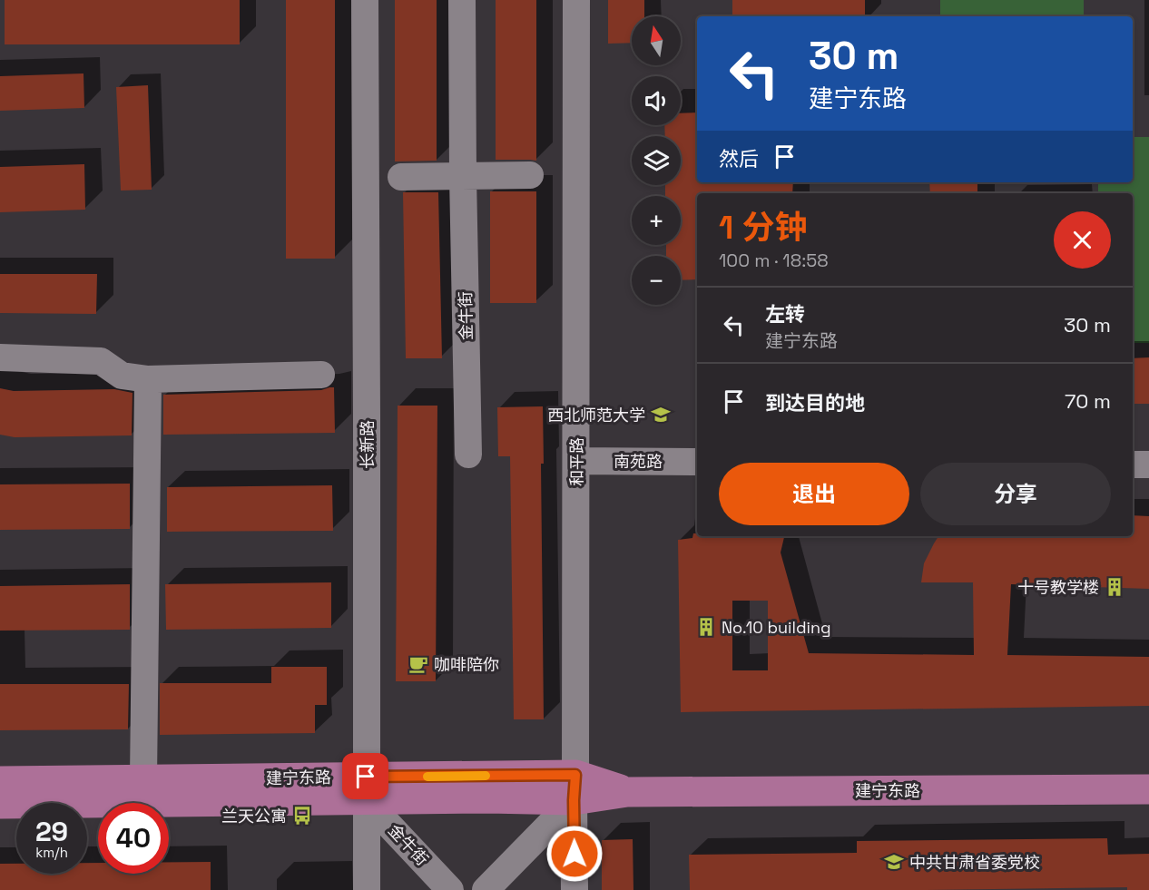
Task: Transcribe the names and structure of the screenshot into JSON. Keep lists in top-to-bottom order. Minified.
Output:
{"streets":{"main road":["建宁东路"],"street":["金牛街","长新路","南苑路","和平路"]},"crossings":[["金牛街","长新路"],["金牛街","建宁东路"],["长新路","建宁东路"],["南苑路","和平路"],["和平路","建宁东路"]],"places":{"school or university":["西北师范大学","中共甘肃省委党校"],"building":["十号教学楼","No.10 building"],"cafe":["咖啡陪你"],"bus stop":["兰天公寓"]},"north":"top","page":{"map_buttons":["+","−"],"turn":["30 m","建宁东路"],"then":"然后","heading":["1 分钟","100 m · 18:58"],"list":[{"name":"左转","note":"建宁东路","value":"30 m"},{"name":"到达目的地","value":"70 m"}],"buttons":["退出","分享"],"speed":"29 km/h","limit":"40"}}
